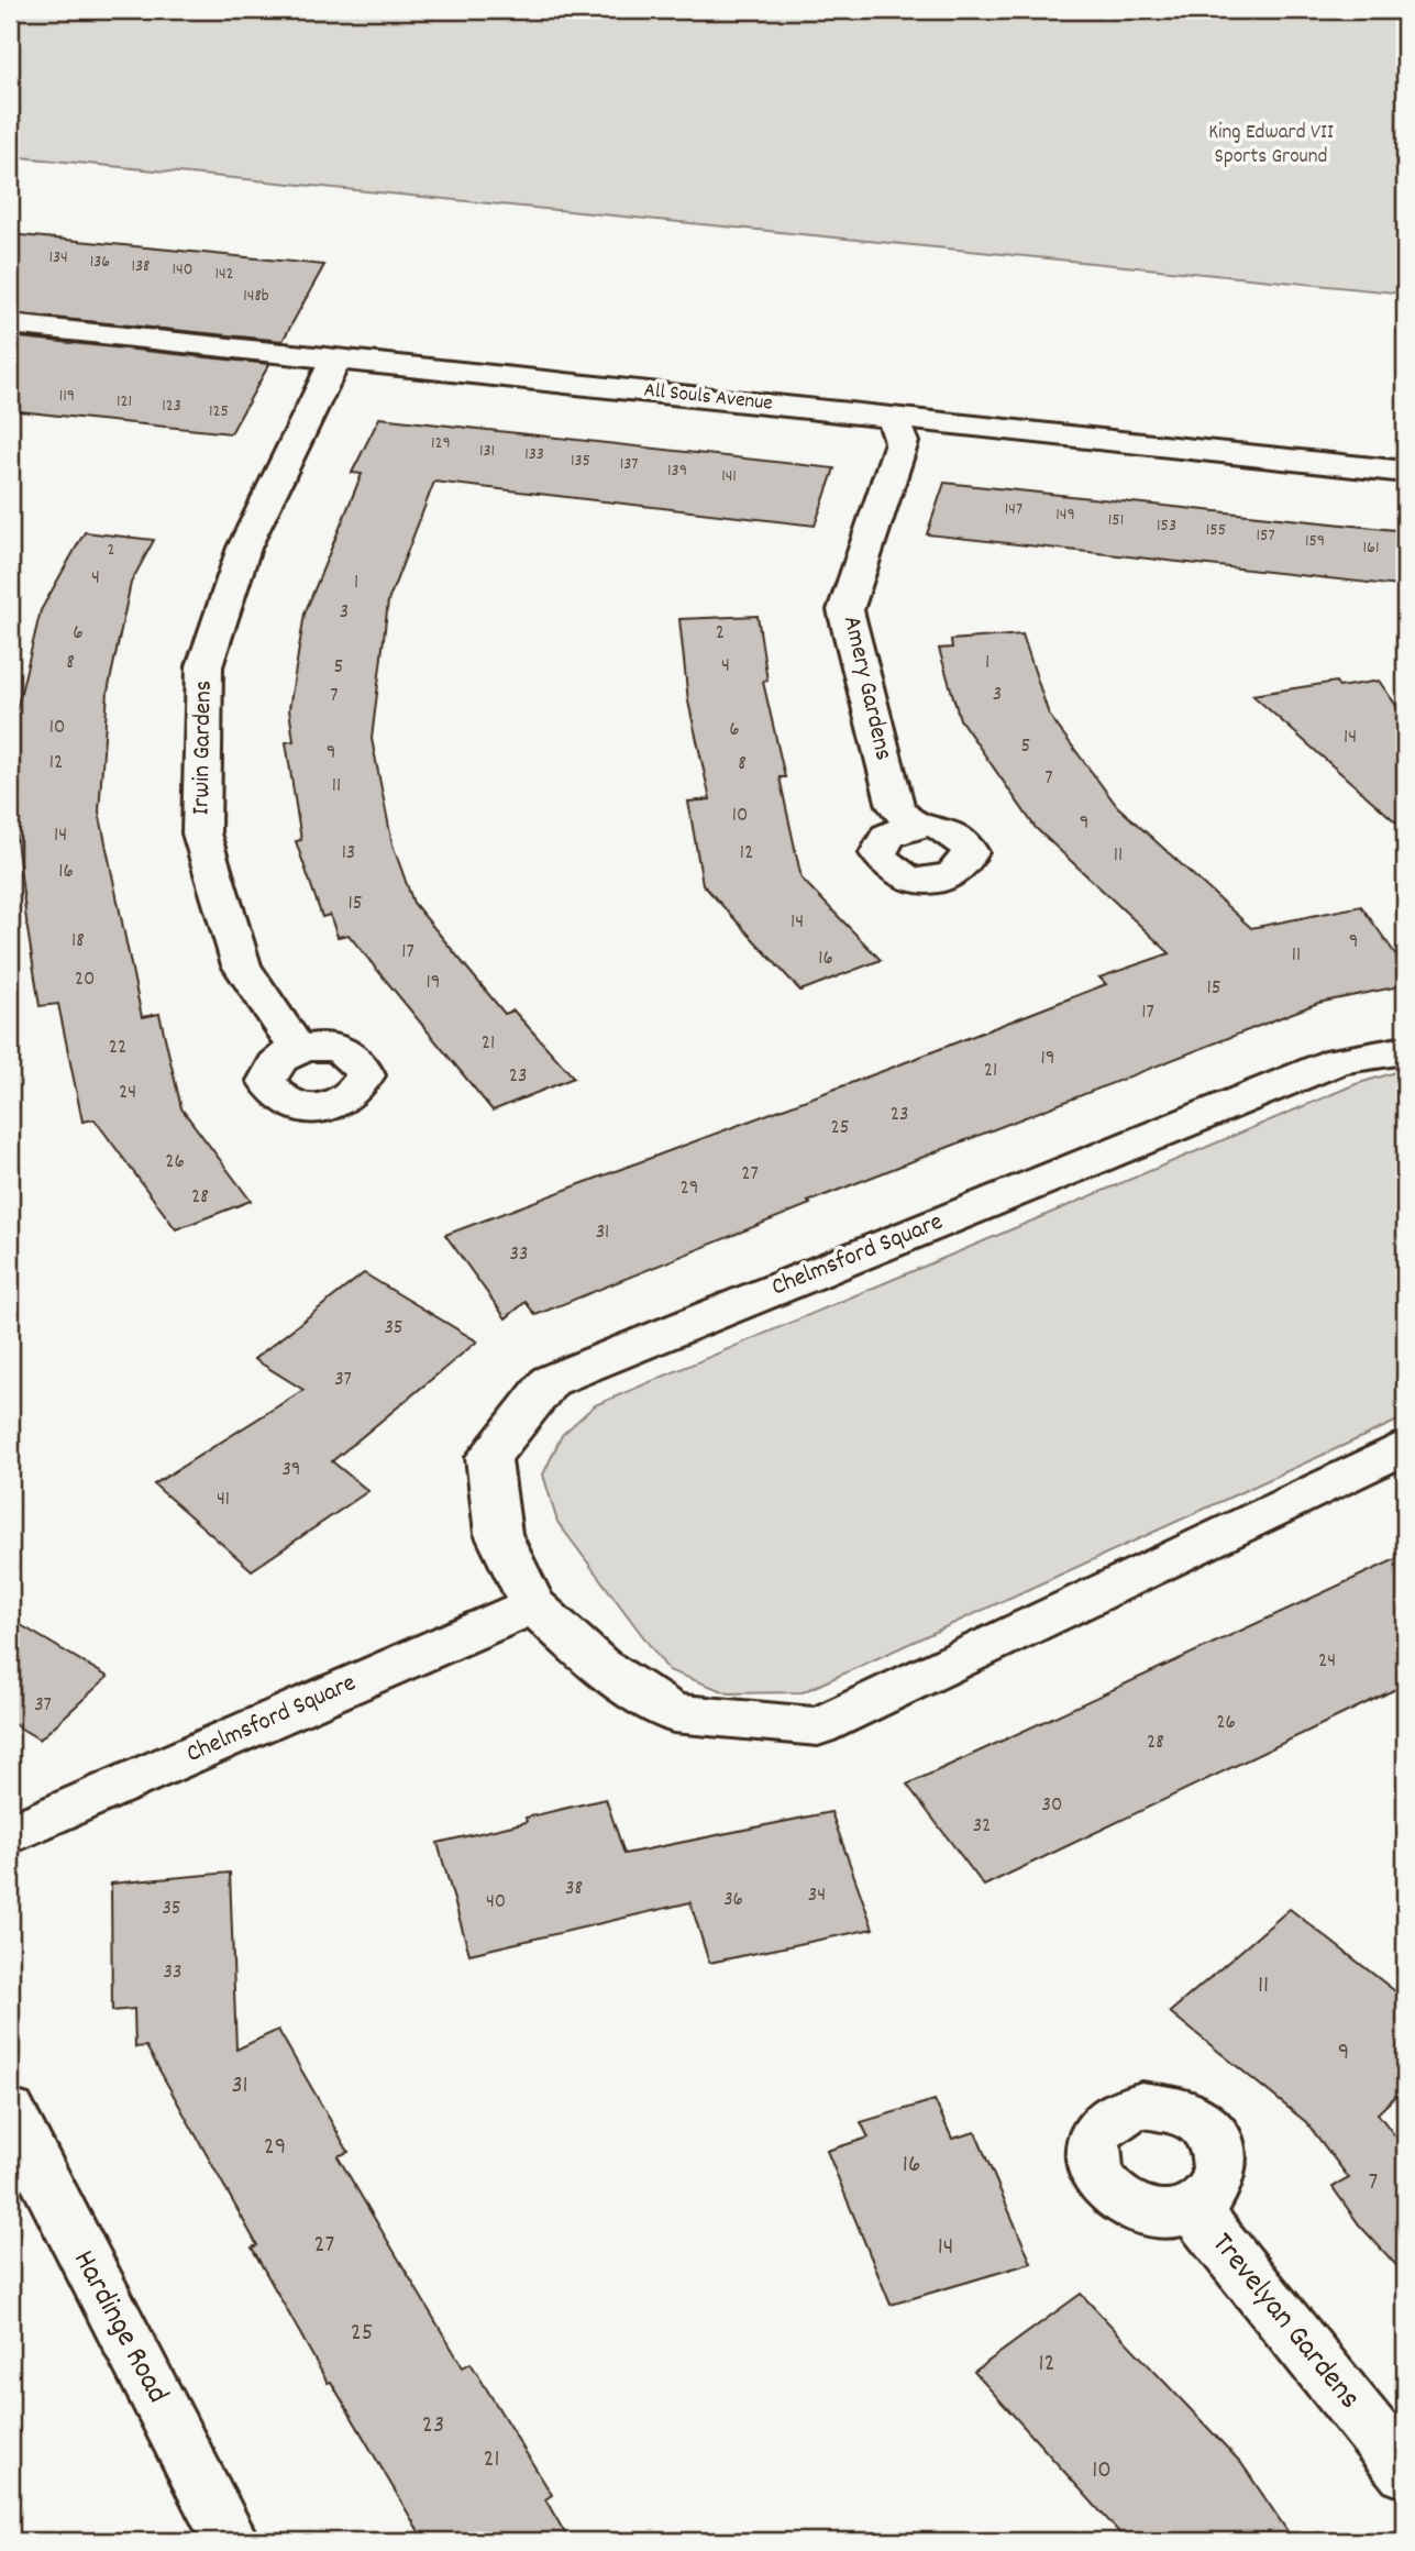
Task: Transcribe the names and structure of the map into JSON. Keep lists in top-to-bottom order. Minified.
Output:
{"streets":{"street":["All Souls Avenue","Amery Gardens","Irwin Gardens","Chelmsford Square","Trevelyan Gardens","Hardinge Road"]},"crossings":[["All Souls Avenue","Amery Gardens"],["All Souls Avenue","Irwin Gardens"]],"parks":["King Edward VII Sports Ground"],"house_numbers":["134","136","138","140","142","148b","119","121","123","125","129","131","133","135","137","139","141","147","149","151","153","155","157","159","161","2","4","1","3","6","2","8","1","4","5","3","7","10","6","14","5","9","12","8","7","11","10","9","14","13","12","11","16","15","14","18","9","17","11","16","20","19","15","17","21","22","19","21","23","24","23","25","26","27","29","28","31","33","35","37","39","41","24","37","26","28","30","32","38","34","36","40","35","33","11","9","31","29","16","7","27","14","25","12","23","21","10"]}
